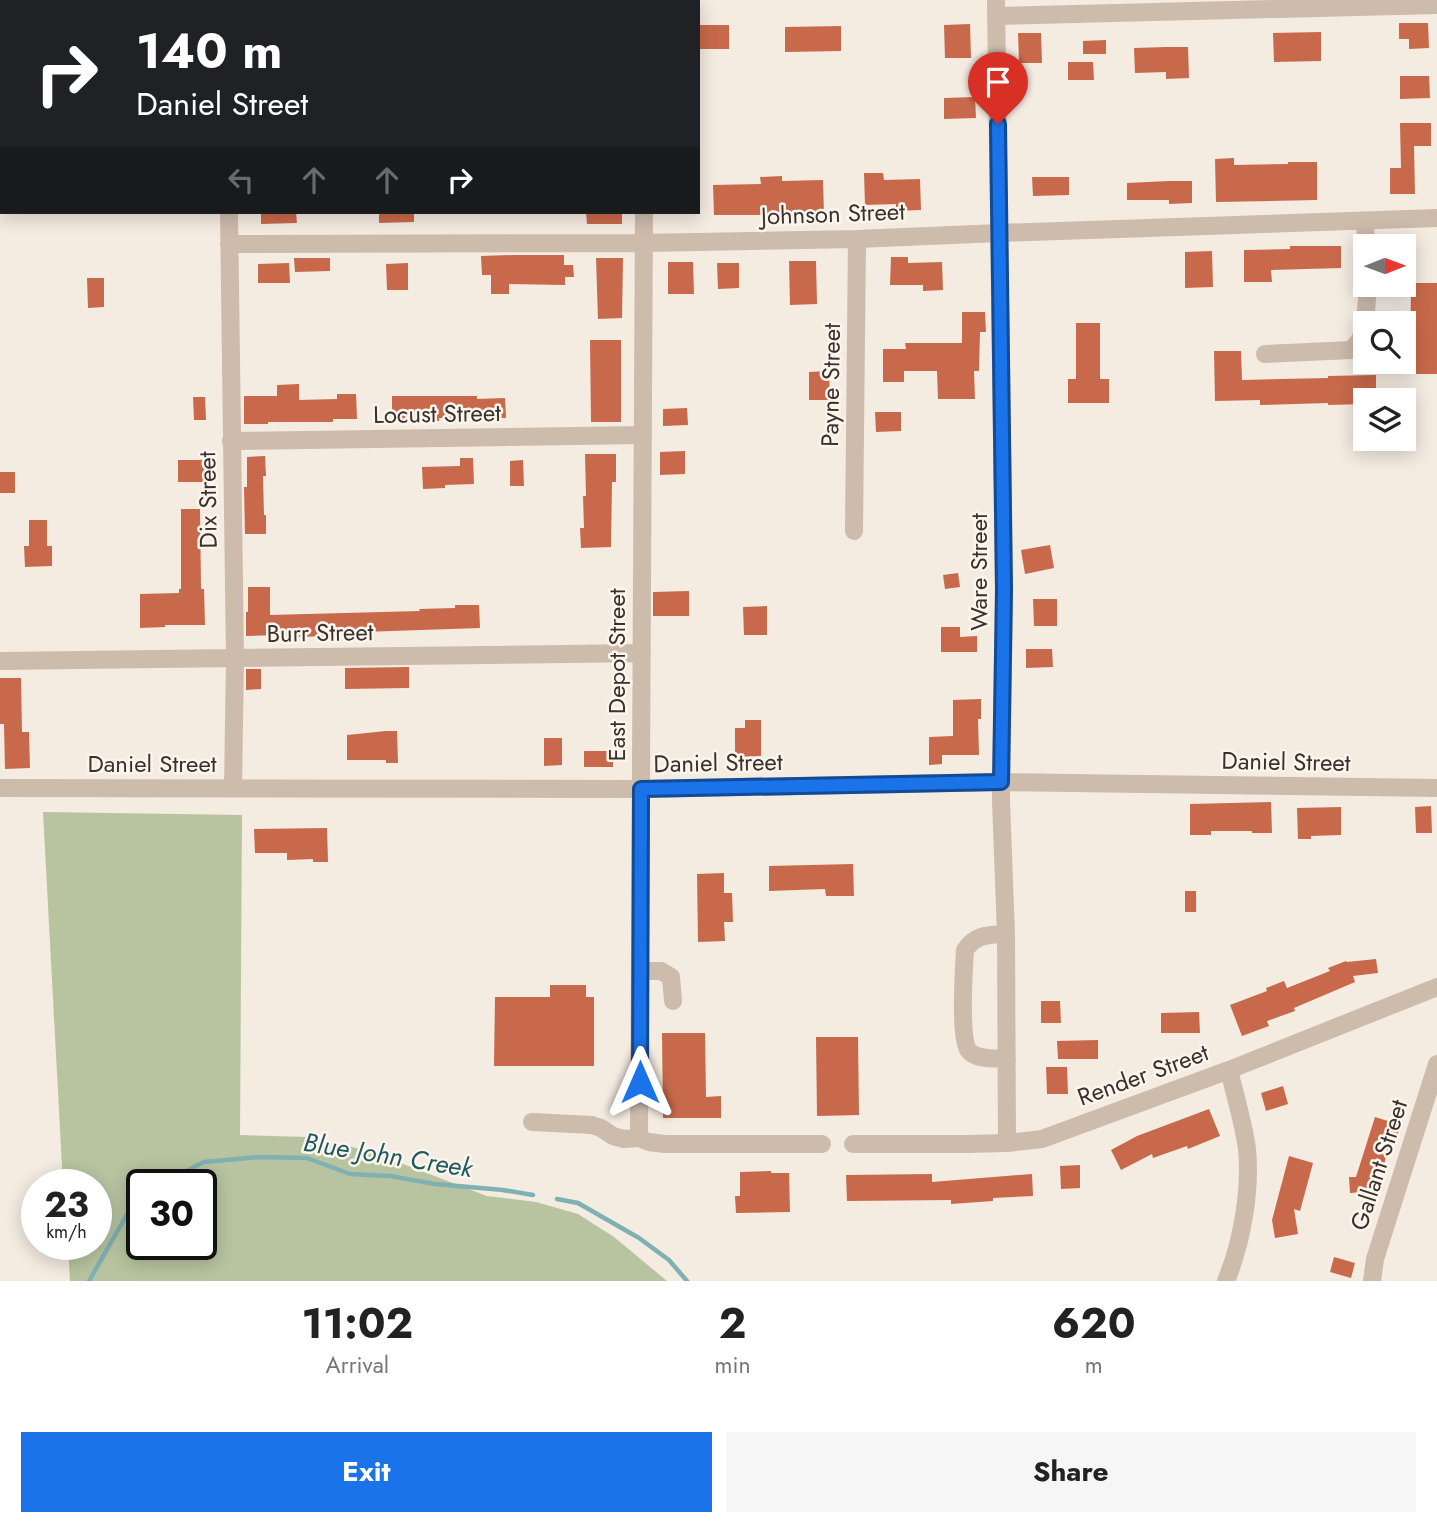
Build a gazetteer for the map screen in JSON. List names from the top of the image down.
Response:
{
  "streets": {
    "street": [
      "Johnson Street",
      "Payne Street",
      "Locust Street",
      "Dix Street",
      "Ware Street",
      "Burr Street",
      "East Depot Street",
      "Daniel Street",
      "Render Street",
      "Gallant Street"
    ]
  },
  "crossings": [
    ["Johnson Street", "Payne Street"],
    ["Johnson Street", "Dix Street"],
    ["Johnson Street", "Ware Street"],
    ["Johnson Street", "East Depot Street"],
    ["Locust Street", "Dix Street"],
    ["Locust Street", "East Depot Street"],
    ["Dix Street", "Burr Street"],
    ["Dix Street", "Daniel Street"],
    ["Ware Street", "Daniel Street"],
    ["Ware Street", "Render Street"],
    ["Burr Street", "East Depot Street"],
    ["East Depot Street", "Daniel Street"]
  ],
  "water": ["Blue John Creek"],
  "north": "right",
  "page": {
    "turn": ["140 m", "Daniel Street"],
    "speed": "23 km/h",
    "limit": "30",
    "eta": [
      "11:02",
      "Arrival",
      "2",
      "min",
      "620",
      "m"
    ],
    "buttons": ["Exit", "Share"]
  }
}
